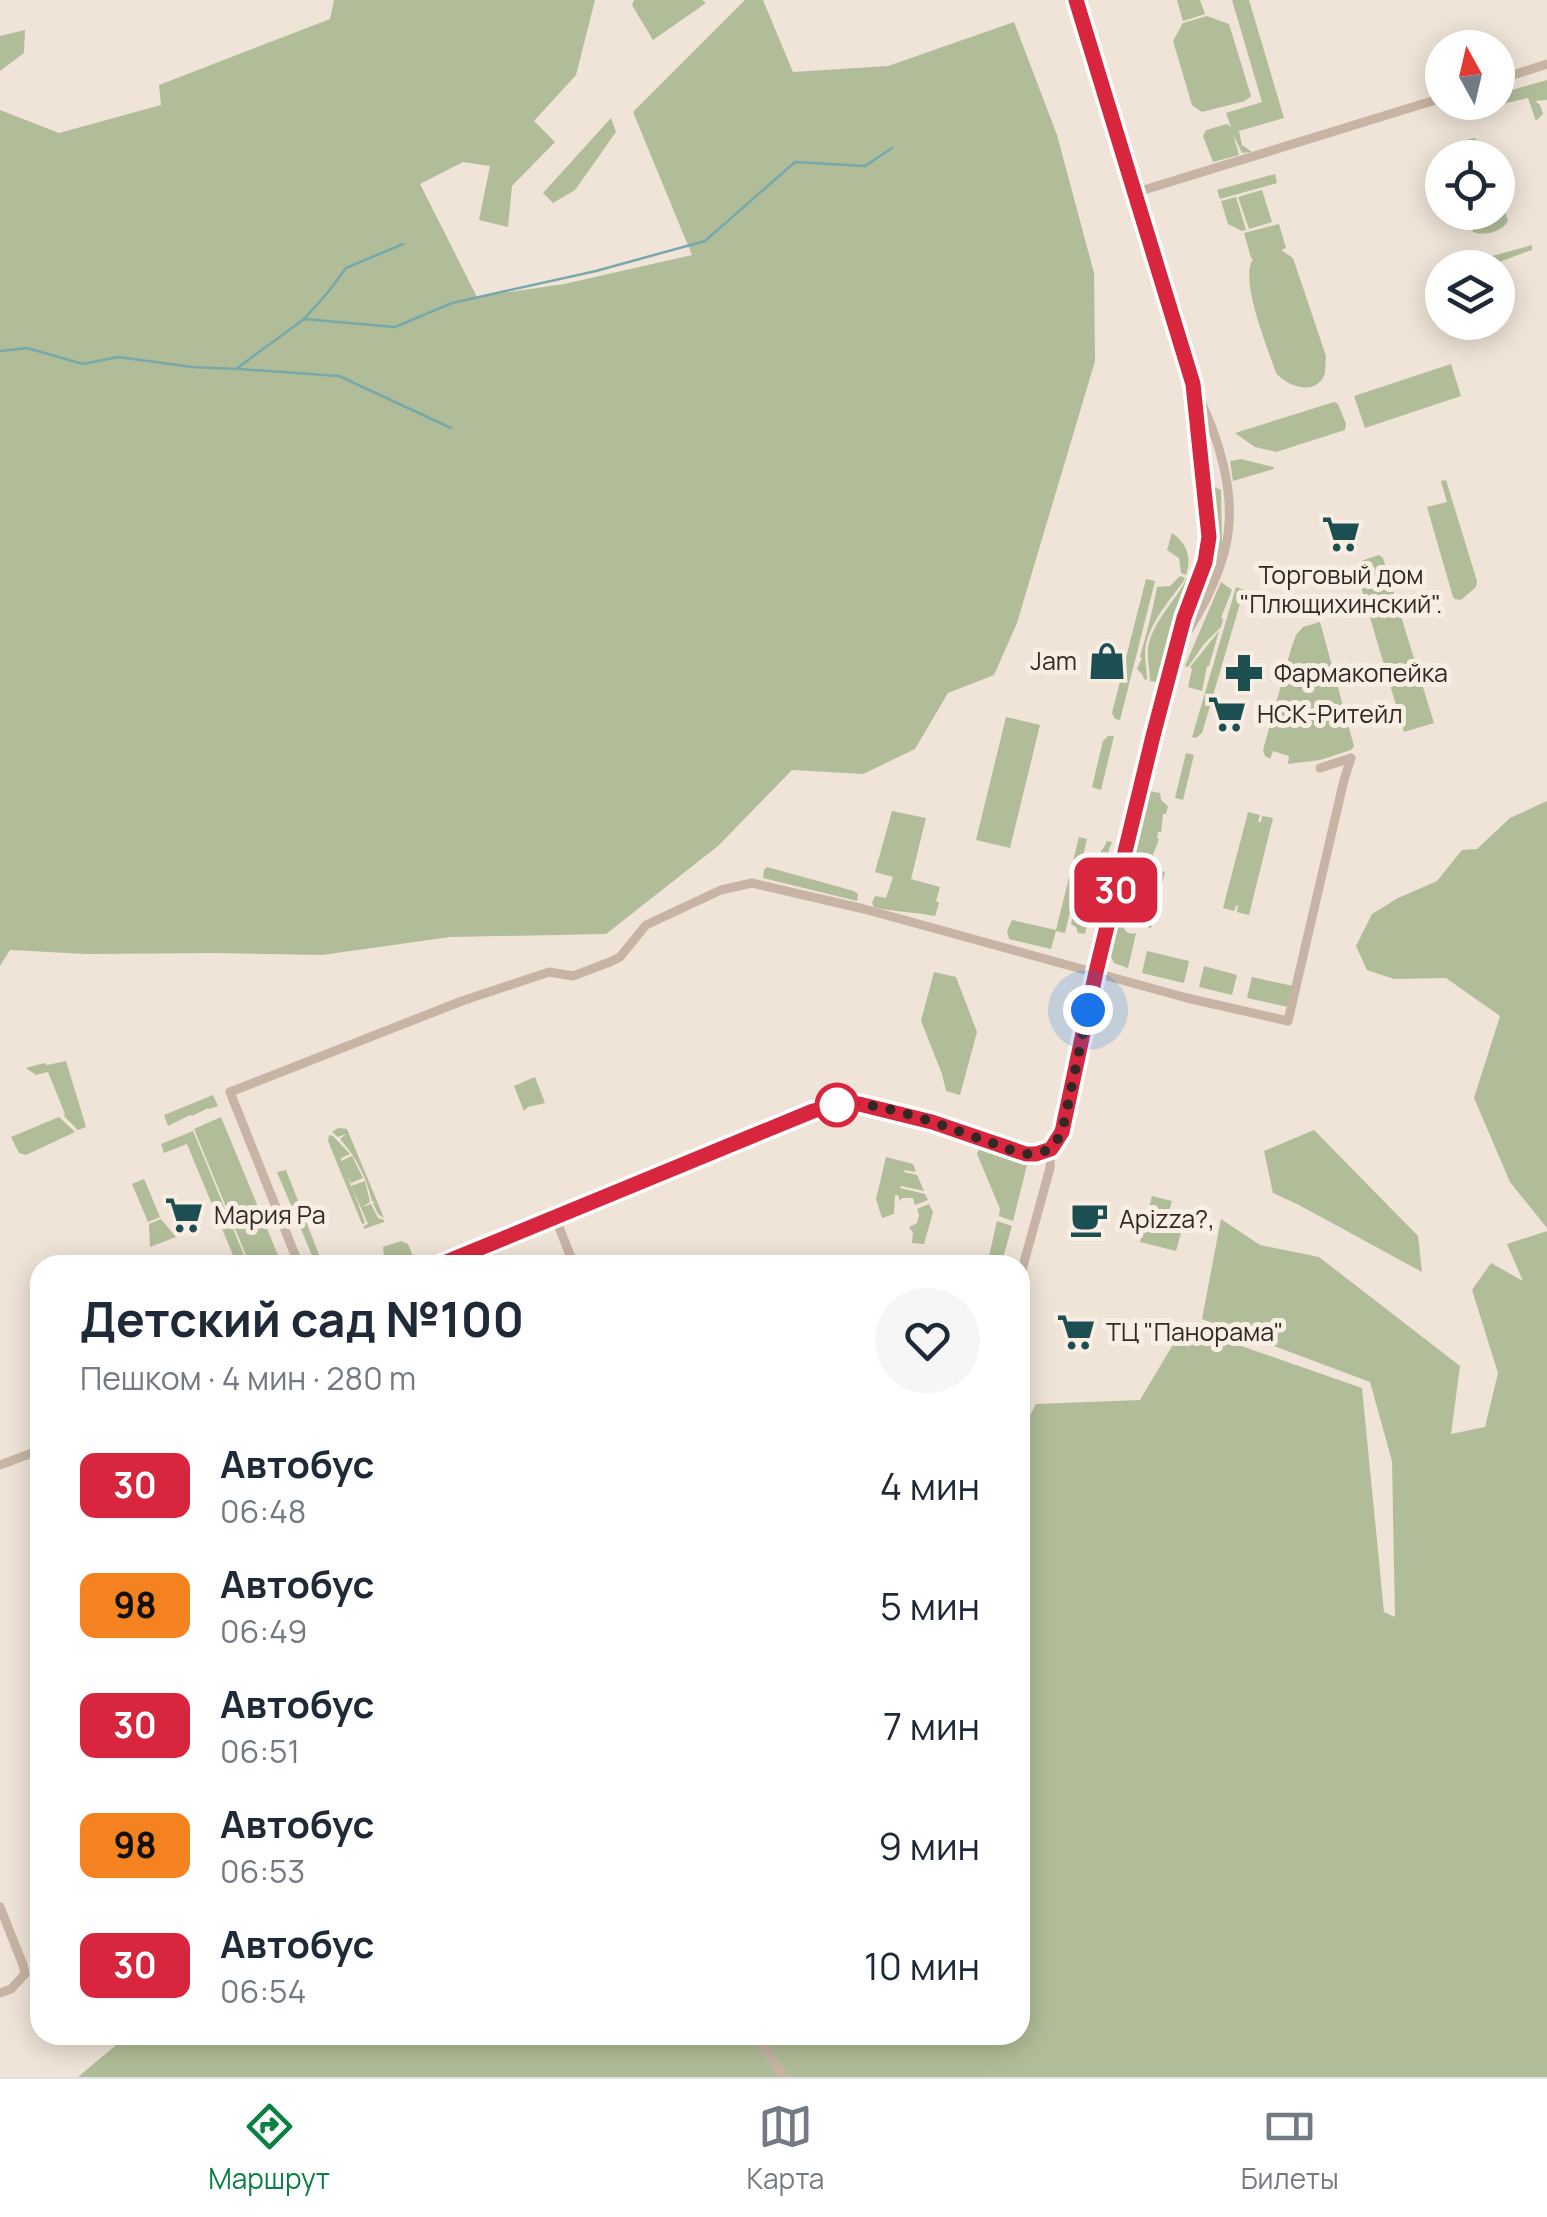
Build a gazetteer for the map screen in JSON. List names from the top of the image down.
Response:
{
  "places": {
    "supermarket": [
      "Торговый дом \"Плющихинский\".",
      "НСК-Ритейл",
      "Мария Ра",
      "ТЦ \"Панорама\""
    ],
    "shop": ["Jam"],
    "pharmacy": ["Фармакопейка"],
    "cafe": ["Apizza?,"]
  },
  "lines": ["bus line 30"],
  "north": "top",
  "page": {
    "on_map": "30",
    "heading": ["Детский сад №100", "Пешком · 4 мин · 280 m"],
    "list": [
      {
        "mark": "30",
        "name": "Автобус",
        "note": "06:48",
        "value": "4 мин"
      },
      {
        "mark": "98",
        "name": "Автобус",
        "note": "06:49",
        "value": "5 мин"
      },
      {
        "mark": "30",
        "name": "Автобус",
        "note": "06:51",
        "value": "7 мин"
      },
      {
        "mark": "98",
        "name": "Автобус",
        "note": "06:53",
        "value": "9 мин"
      },
      {
        "mark": "30",
        "name": "Автобус",
        "note": "06:54",
        "value": "10 мин"
      }
    ],
    "tabs": ["Маршрут", "Карта", "Билеты"]
  }
}
